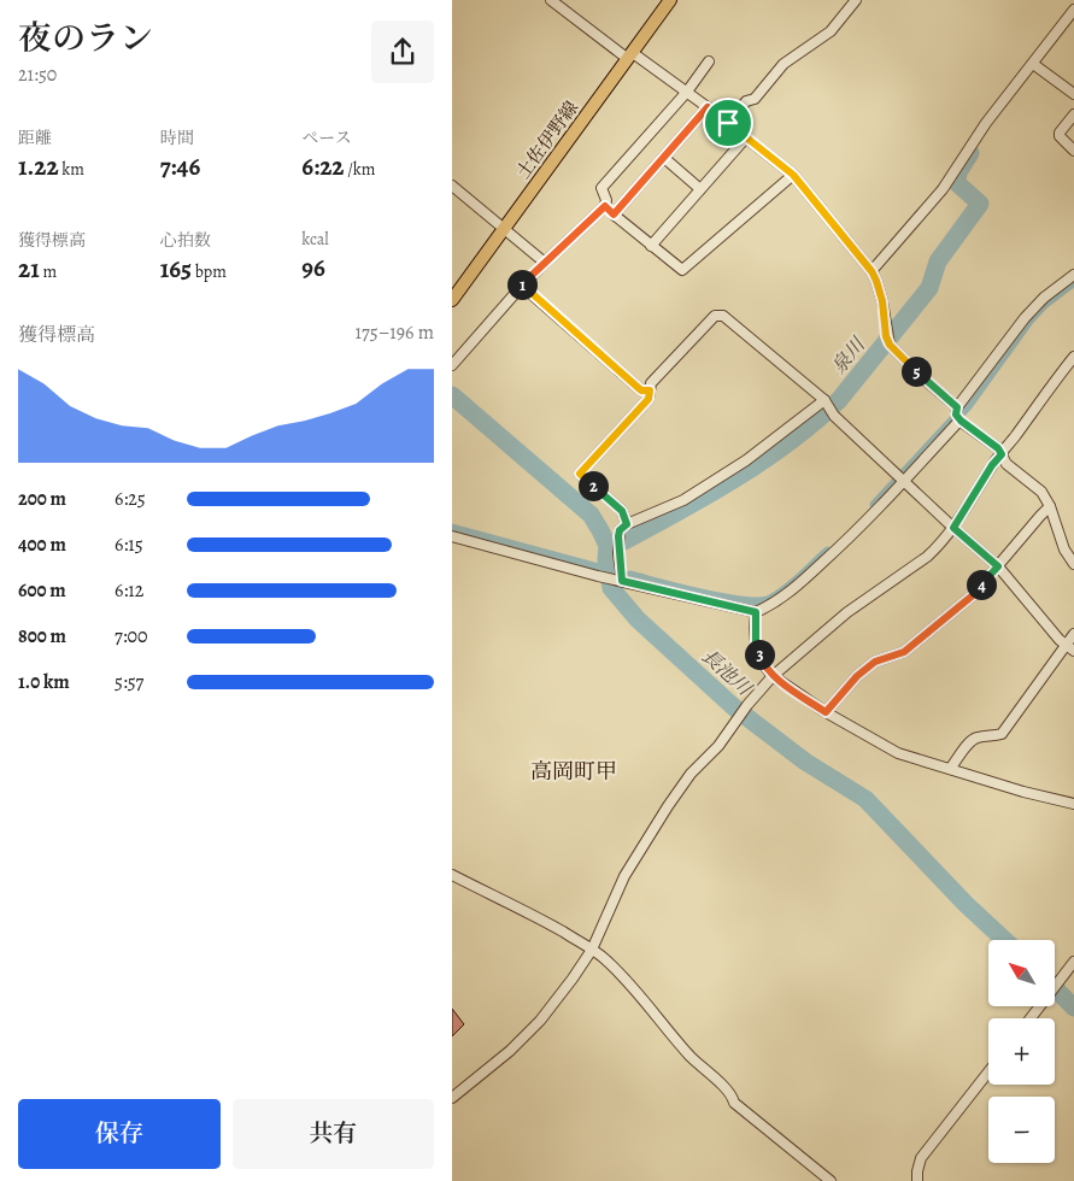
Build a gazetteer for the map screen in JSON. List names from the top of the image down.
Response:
{
  "streets": {
    "main road": ["土佐伊野線"]
  },
  "districts": ["高岡町甲"],
  "water": ["泉川", "長池川"],
  "north": "top left",
  "page": {
    "heading": ["夜のラン", "21:50"],
    "stats": [
      ["距離", "1.22 km"],
      ["時間", "7:46"],
      ["ペース", "6:22 /km"],
      ["獲得標高", "21 m"],
      ["心拍数", "165 bpm"],
      ["kcal", "96"]
    ],
    "pins": [
      "1",
      "5",
      "2",
      "4",
      "3"
    ],
    "chart": ["獲得標高", "175–196 m"],
    "list": [
      {
        "name": "200 m",
        "note": "6:25"
      },
      {
        "name": "400 m",
        "note": "6:15"
      },
      {
        "name": "600 m",
        "note": "6:12"
      },
      {
        "name": "800 m",
        "note": "7:00"
      },
      {
        "name": "1.0 km",
        "note": "5:57"
      }
    ],
    "map_buttons": ["+", "−"],
    "buttons": ["保存", "共有"]
  }
}
